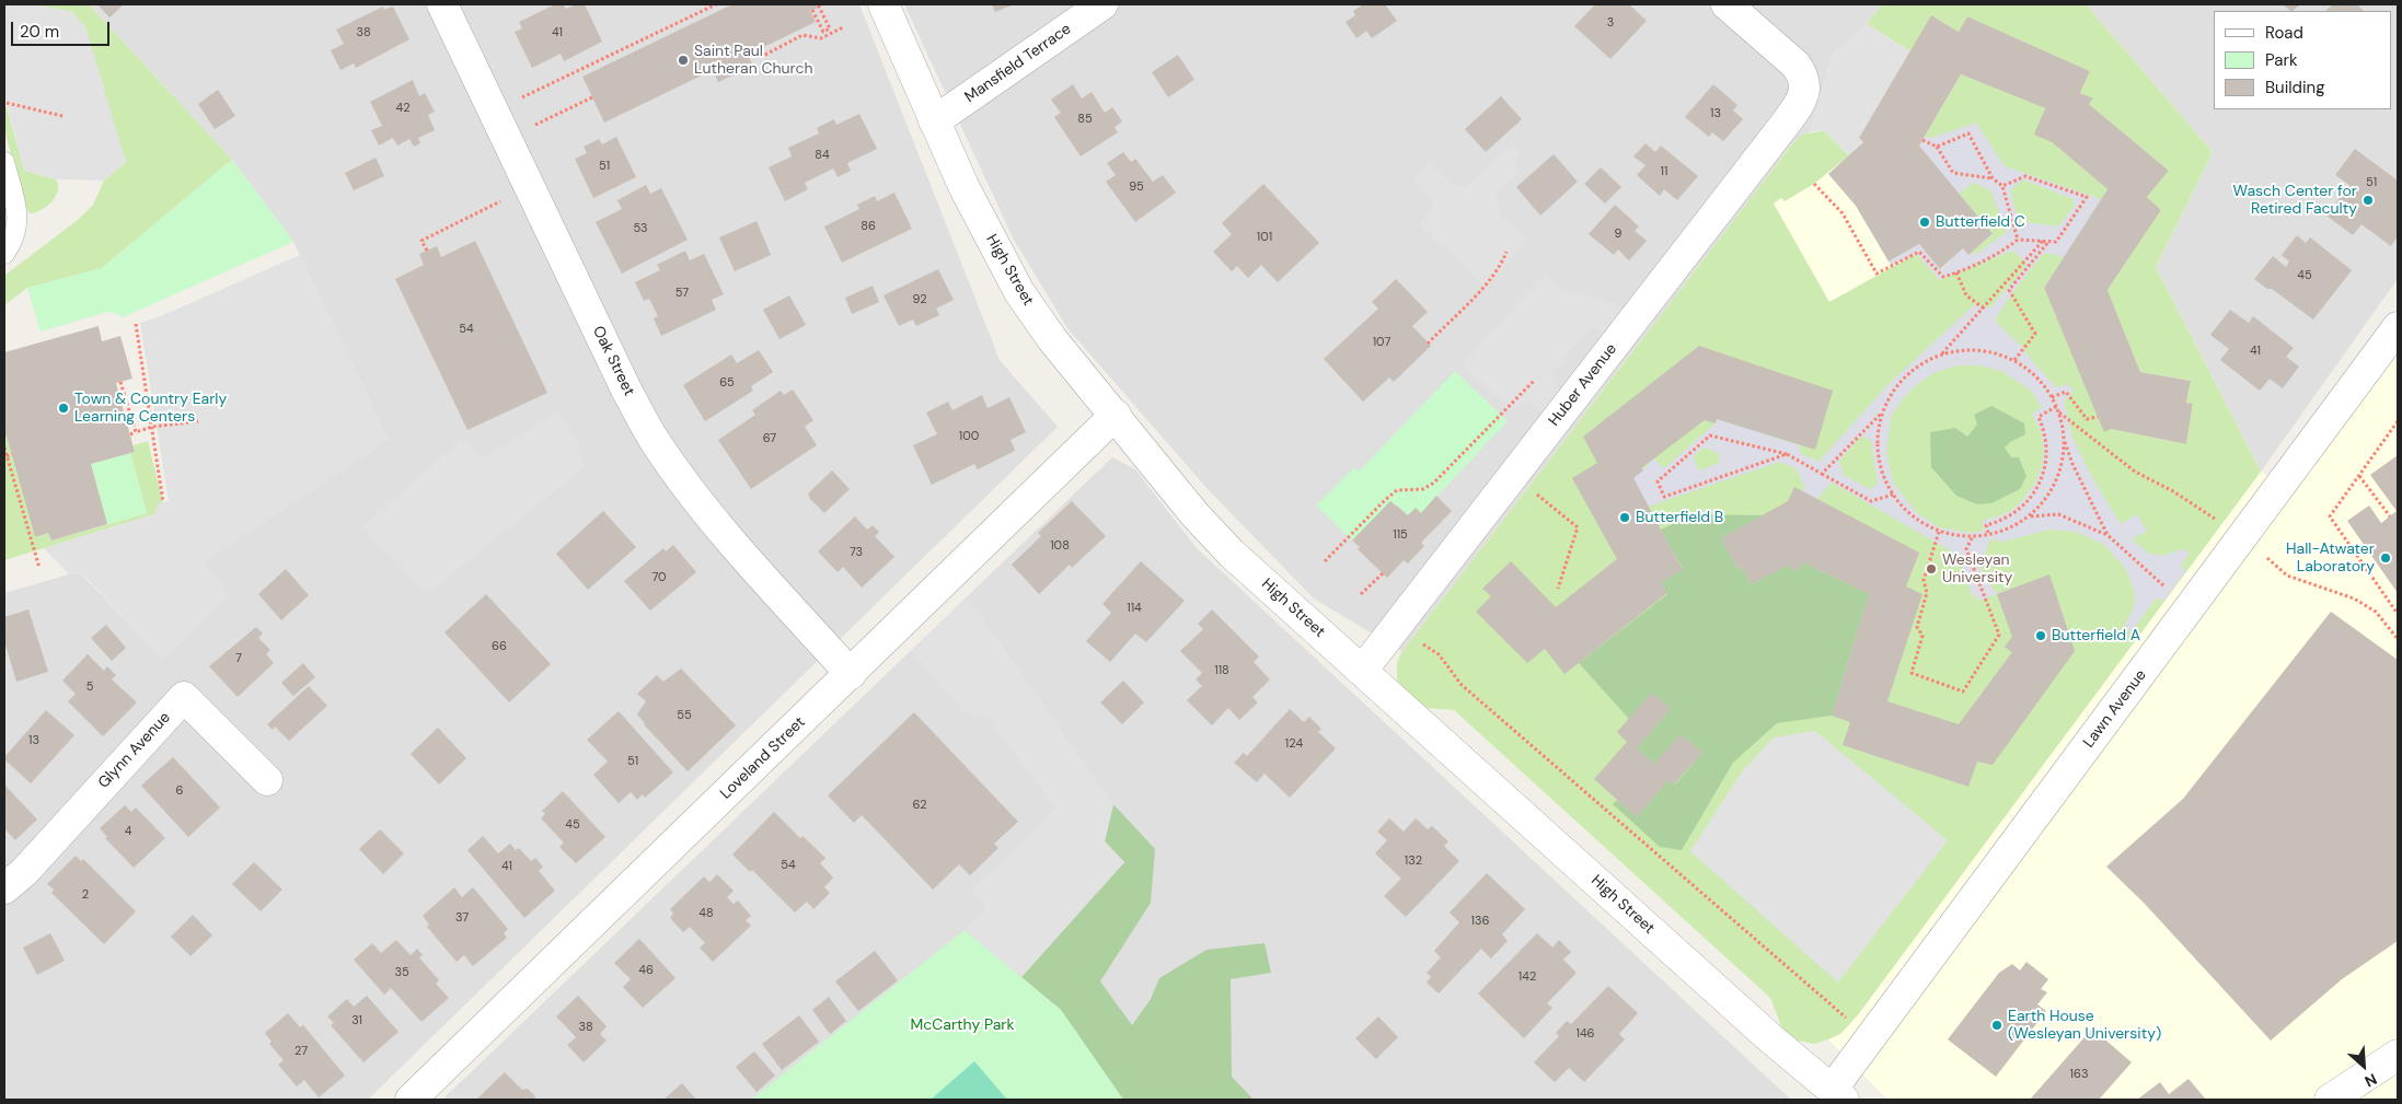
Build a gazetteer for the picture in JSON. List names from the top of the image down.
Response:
{
  "streets": {
    "street": [
      "Mansfield Terrace",
      "High Street",
      "Oak Street",
      "Huber Avenue",
      "Lawn Avenue",
      "Glynn Avenue",
      "Loveland Street"
    ]
  },
  "crossings": [
    ["Mansfield Terrace", "High Street"],
    ["High Street", "Huber Avenue"],
    ["High Street", "Lawn Avenue"],
    ["High Street", "Loveland Street"],
    ["Oak Street", "Loveland Street"]
  ],
  "parks": ["McCarthy Park"],
  "places": [
    "Saint Paul Lutheran Church",
    "Wasch Center for Retired Faculty",
    "Butterfield C",
    "Town & Country Early Learning Centers",
    "Butterfield B",
    "Hall-Atwater Laboratory",
    "Wesleyan University",
    "Butterfield A",
    "Earth House (Wesleyan University)"
  ],
  "house_numbers": [
    "3",
    "38",
    "41",
    "42",
    "13",
    "85",
    "84",
    "51",
    "11",
    "51",
    "95",
    "86",
    "53",
    "9",
    "101",
    "45",
    "57",
    "92",
    "54",
    "107",
    "41",
    "65",
    "100",
    "67",
    "115",
    "108",
    "73",
    "70",
    "114",
    "66",
    "7",
    "118",
    "5",
    "55",
    "13",
    "124",
    "51",
    "6",
    "62",
    "45",
    "4",
    "132",
    "54",
    "41",
    "2",
    "48",
    "37",
    "136",
    "46",
    "35",
    "142",
    "31",
    "38",
    "146",
    "27",
    "163"
  ],
  "legend": ["Road", "Park", "Building"],
  "scale_bar": "20 m",
  "north": "bottom right"
}
